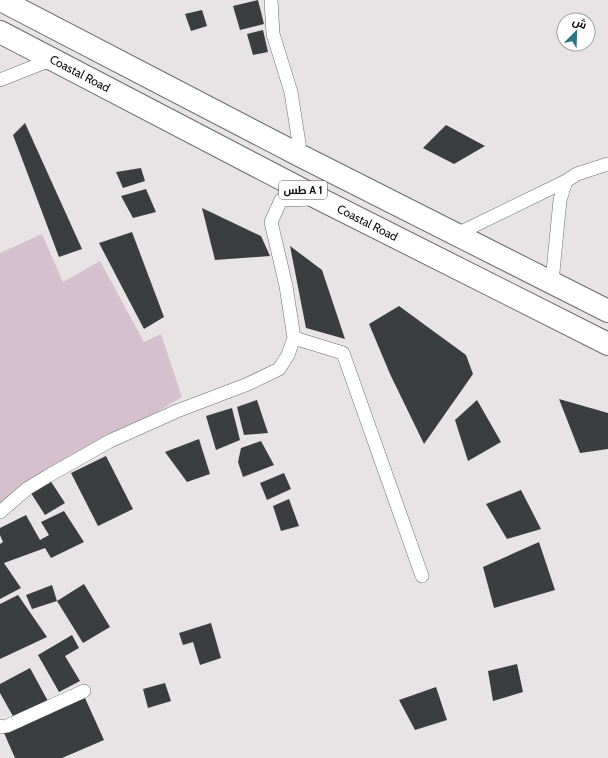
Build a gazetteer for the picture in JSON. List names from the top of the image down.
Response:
{
  "streets": {
    "highway": ["Coastal Road", "طس A 1"]
  },
  "north": "top right"
}
